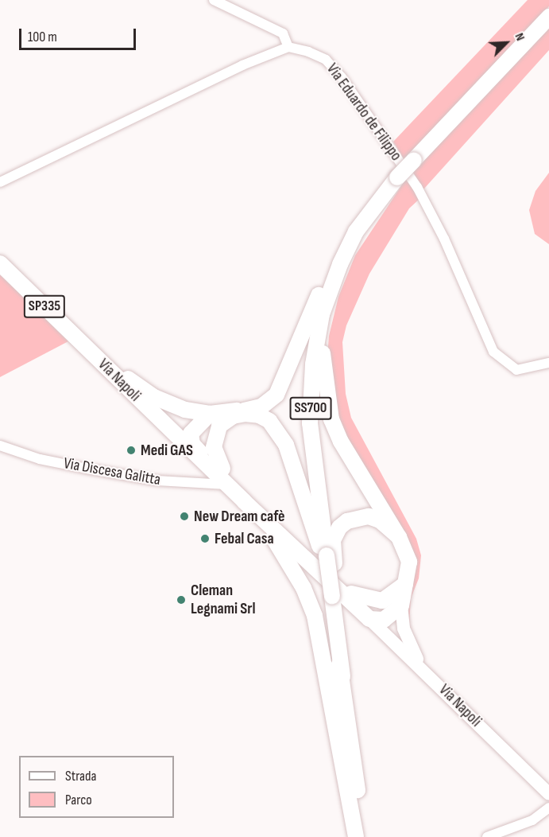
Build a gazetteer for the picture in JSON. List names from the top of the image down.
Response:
{
  "streets": {
    "main road": ["SP335", "Via Napoli", "SS700"],
    "street": ["Via Eduardo de Filippo", "Via Discesa Galitta"]
  },
  "crossings": [
    ["SP335", "Via Napoli"],
    ["Via Napoli", "SS700"],
    ["Via Napoli", "Via Discesa Galitta"]
  ],
  "places": [
    "Medi GAS",
    "New Dream cafè",
    "Febal Casa",
    "Cleman Legnami Srl"
  ],
  "legend": ["Strada", "Parco"],
  "scale_bar": "100 m",
  "north": "top right"
}
